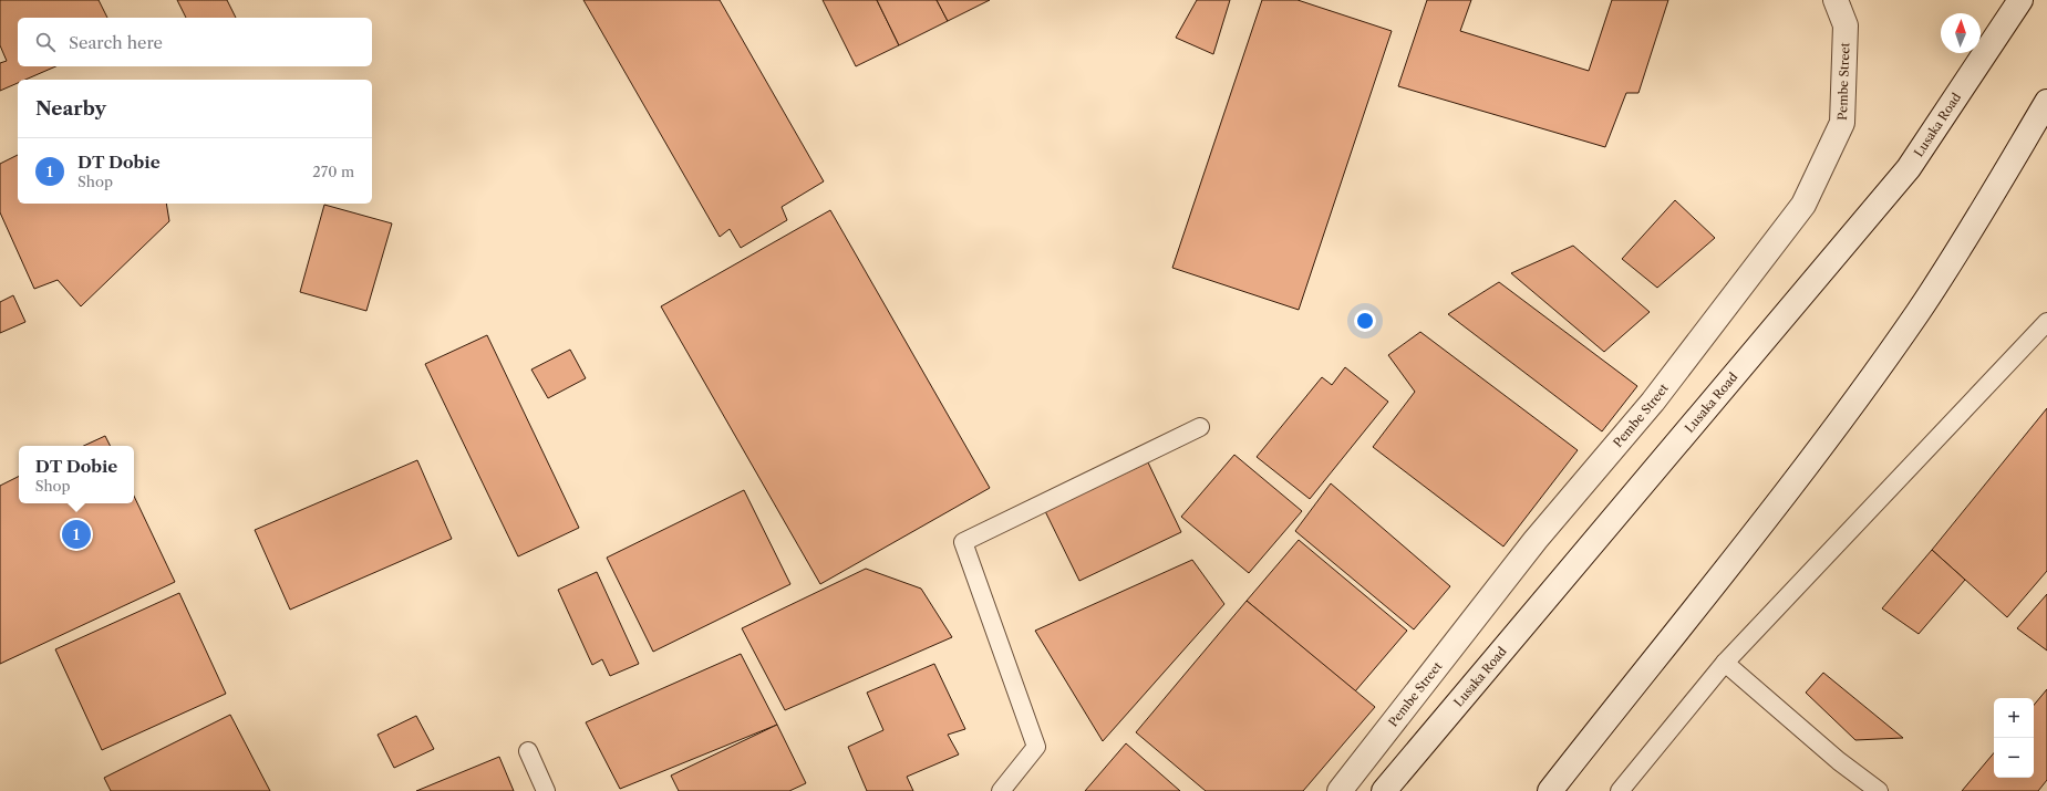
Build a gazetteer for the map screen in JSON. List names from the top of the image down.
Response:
{
  "streets": {
    "main road": ["Pembe Street", "Lusaka Road"]
  },
  "north": "top",
  "page": {
    "search": "Search here",
    "heading": "Nearby",
    "list": [
      {
        "mark": "1",
        "name": "DT Dobie",
        "note": "Shop",
        "value": "270 m"
      }
    ],
    "popup": ["DT Dobie", "Shop"],
    "pins": "1",
    "map_buttons": ["+", "−"]
  }
}
